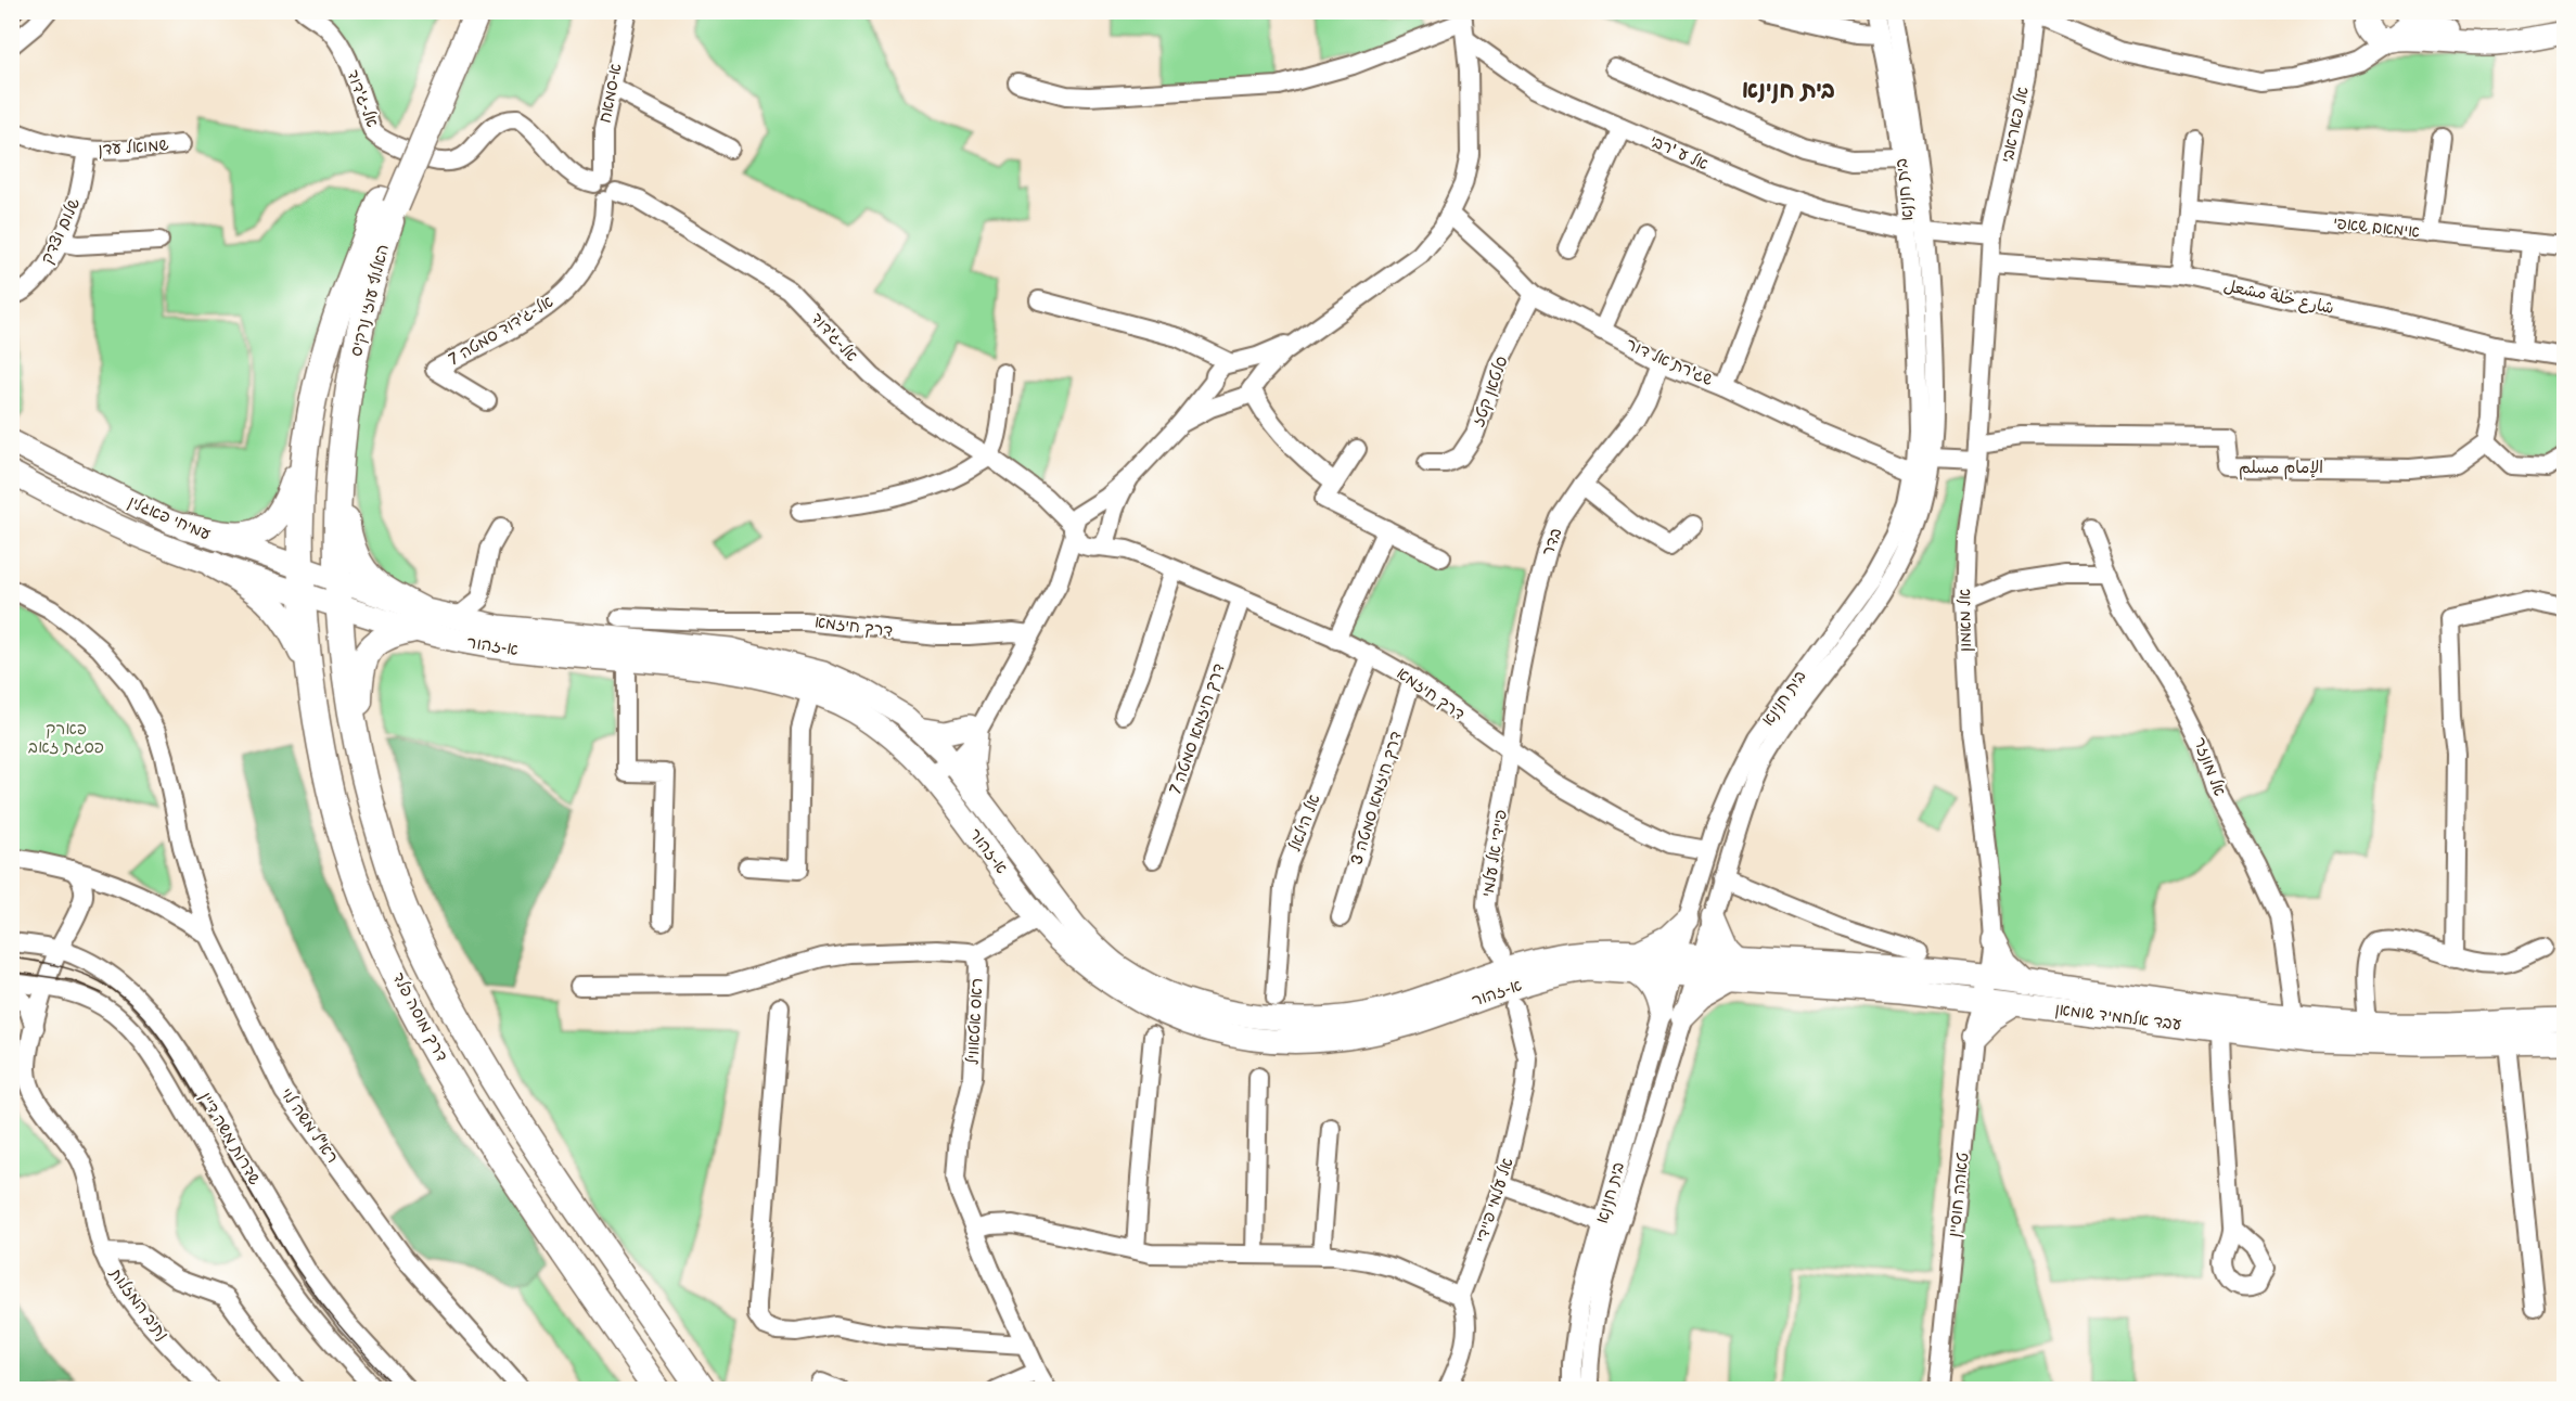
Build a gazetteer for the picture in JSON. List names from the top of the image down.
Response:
{
  "streets": {
    "highway": ["האלוף עוזי נרקיס", "דרך מוסה פלד"],
    "main road": ["עמיחי פאגלין", "א-זהור", "עבד אלחמיד שומאן"],
    "street": [
      "א-סמאח",
      "אל-ג'דוד",
      "אל פאראבי",
      "שמואל עדן",
      "אל ע 'רבי",
      "בית חנינא",
      "אימאם שאפי",
      "שלום וצדק",
      "شارع خلة مشعل",
      "אל-ג'דוד סמטה 7",
      "שג'רת אל דור",
      "סלטאן קטז",
      "الإمام مسلم",
      "בדר",
      "אל מאמון",
      "דרך חיזמא",
      "דרך חיזמא סמטה 7",
      "אל מונזר",
      "דרך חיזמא סמטה 3",
      "אל הילאל",
      "פיידי אל עלמי",
      "ראס אטאוויל",
      "רא\"ל משה לוי",
      "שדרות משה דיין",
      "טאהה חוסיין",
      "אל עלמי פיידי",
      "נתיב המזלות"
    ]
  },
  "crossings": [
    ["א-סמאח", "אל-ג'דוד"],
    ["אל-ג'דוד", "אל-ג'דוד סמטה 7"],
    ["אל-ג'דוד", "דרך חיזמא"],
    ["אל פאראבי", "אל ע 'רבי"],
    ["אל פאראבי", "אל מאמון"],
    ["שמואל עדן", "שלום וצדק"],
    ["אל ע 'רבי", "בית חנינא"],
    ["אל ע 'רבי", "אל מאמון"],
    ["בית חנינא", "שג'רת אל דור"],
    ["בית חנינא", "דרך חיזמא"],
    ["בית חנינא", "א-זהור"],
    ["בית חנינא", "עבד אלחמיד שומאן"],
    ["شارع خلة مشعل", "אל מאמון"],
    ["האלוף עוזי נרקיס", "עמיחי פאגלין"],
    ["האלוף עוזי נרקיס", "א-זהור"],
    ["האלוף עוזי נרקיס", "דרך מוסה פלד"],
    ["שג'רת אל דור", "סלטאן קטז"],
    ["שג'רת אל דור", "בדר"],
    ["الإمام مسلم", "אל מאמון"],
    ["עמיחי פאגלין", "א-זהור"],
    ["עמיחי פאגלין", "דרך מוסה פלד"],
    ["בדר", "דרך חיזמא"],
    ["בדר", "פיידי אל עלמי"],
    ["אל מאמון", "עבד אלחמיד שומאן"],
    ["אל מאמון", "טאהה חוסיין"],
    ["דרך חיזמא", "דרך חיזמא סמטה 7"],
    ["דרך חיזמא", "דרך חיזמא סמטה 3"],
    ["דרך חיזמא", "אל הילאל"],
    ["דרך חיזמא", "פיידי אל עלמי"],
    ["א-זהור", "דרך מוסה פלד"],
    ["א-זהור", "עבד אלחמיד שומאן"],
    ["אל מונזר", "עבד אלחמיד שומאן"],
    ["עבד אלחמיד שומאן", "טאהה חוסיין"],
    ["שדרות משה דיין", "נתיב המזלות"]
  ],
  "districts": ["בית חנינא"],
  "parks": ["פארק פסגת זאב"]
}
